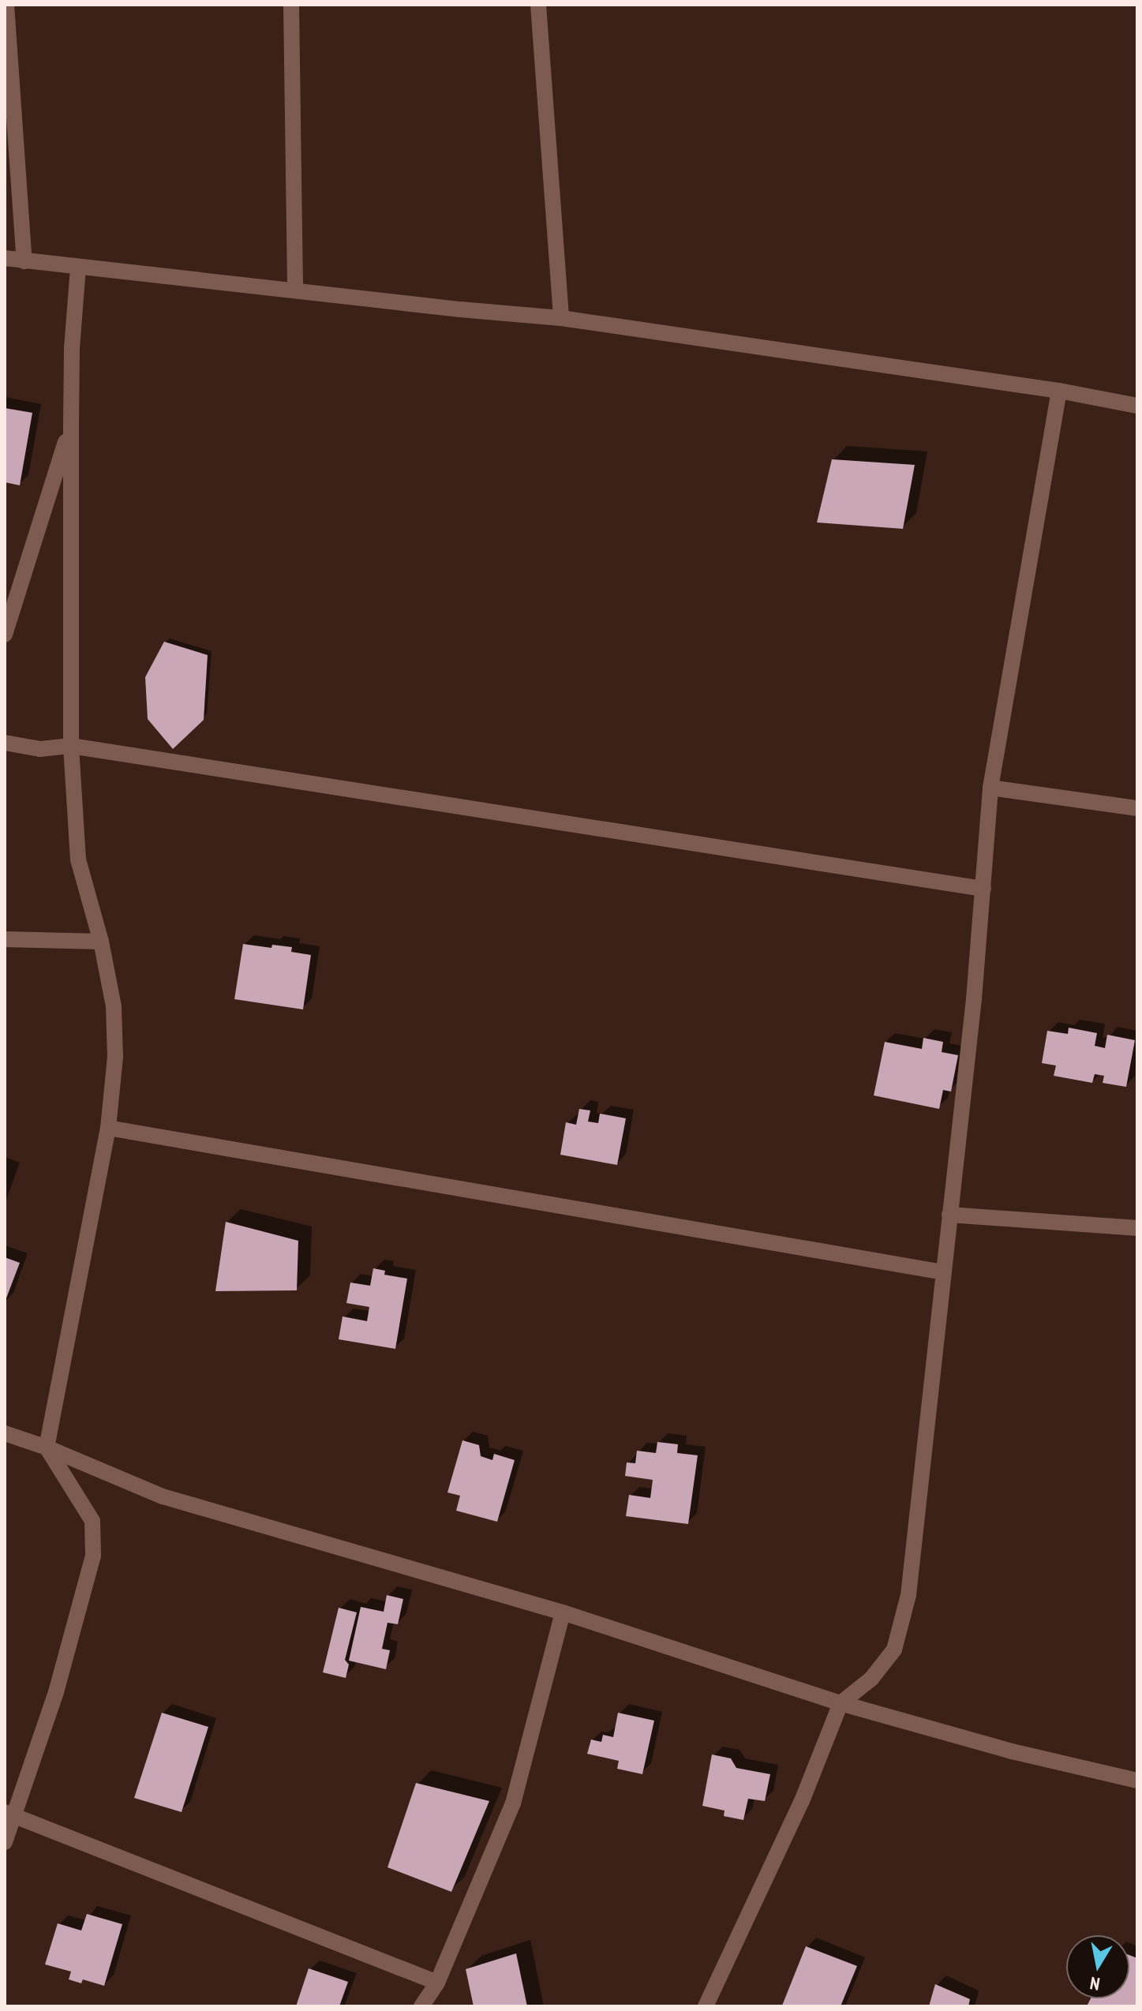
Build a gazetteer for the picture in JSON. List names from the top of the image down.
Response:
{
  "north": "bottom"
}
